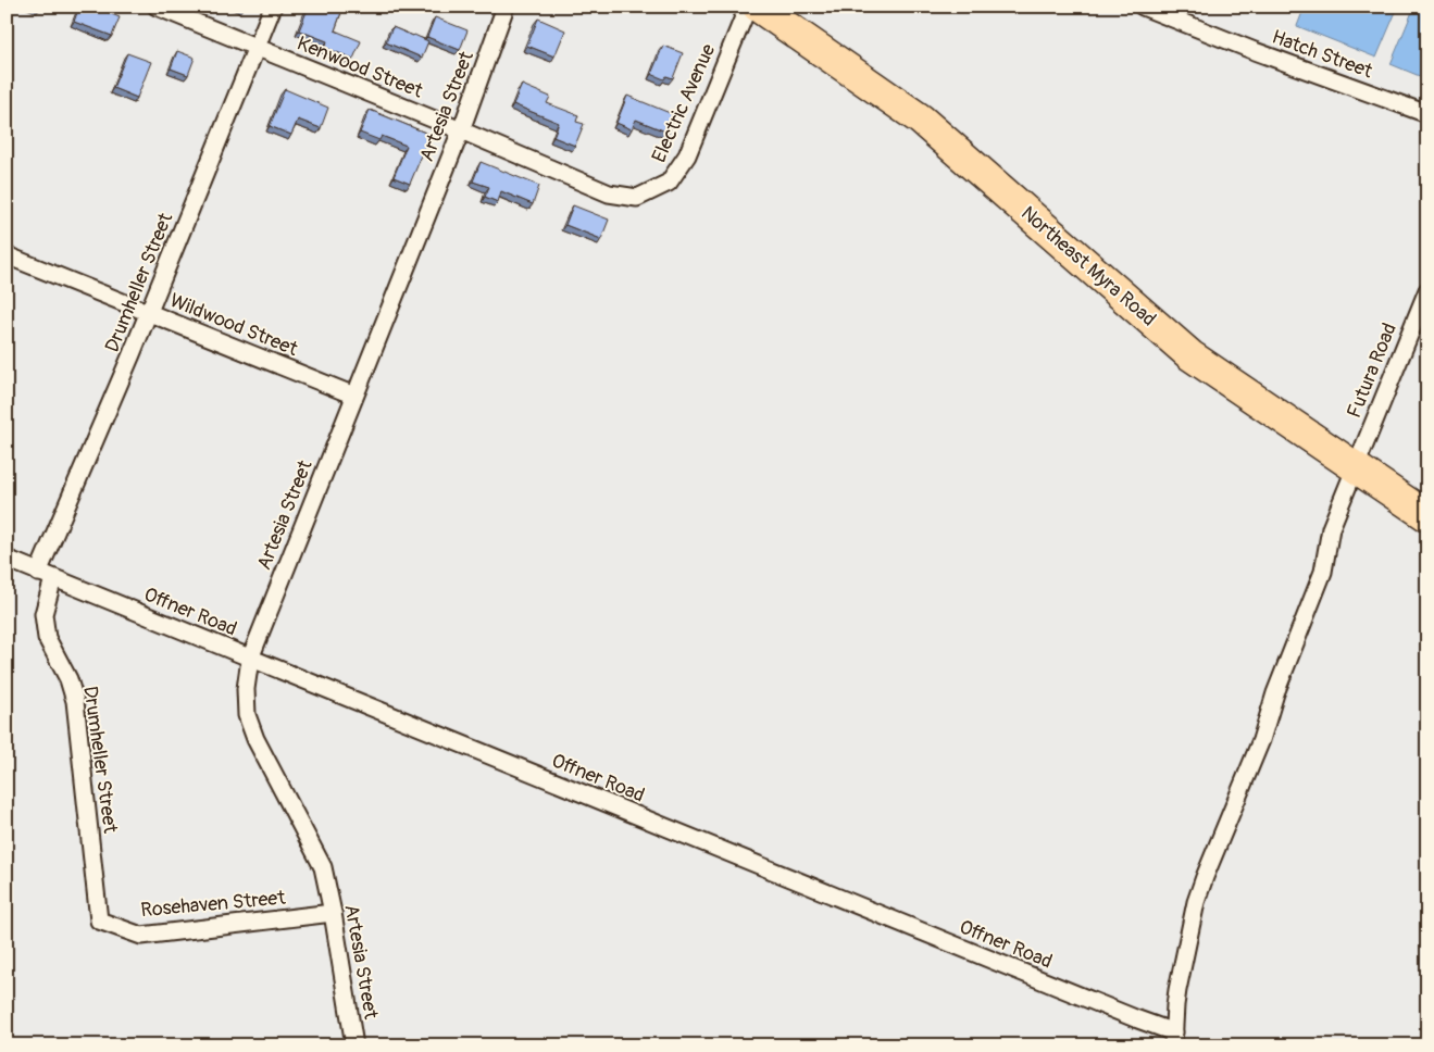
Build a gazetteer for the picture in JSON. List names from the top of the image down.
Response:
{
  "streets": {
    "highway": ["Northeast Myra Road"],
    "street": [
      "Hatch Street",
      "Kenwood Street",
      "Electric Avenue",
      "Artesia Street",
      "Drumheller Street",
      "Wildwood Street",
      "Futura Road",
      "Offner Road",
      "Rosehaven Street"
    ]
  },
  "crossings": [
    ["Kenwood Street", "Electric Avenue"],
    ["Kenwood Street", "Artesia Street"],
    ["Kenwood Street", "Drumheller Street"],
    ["Artesia Street", "Wildwood Street"],
    ["Artesia Street", "Offner Road"],
    ["Artesia Street", "Rosehaven Street"],
    ["Northeast Myra Road", "Futura Road"],
    ["Drumheller Street", "Wildwood Street"],
    ["Drumheller Street", "Offner Road"],
    ["Drumheller Street", "Rosehaven Street"],
    ["Futura Road", "Offner Road"]
  ]
}
